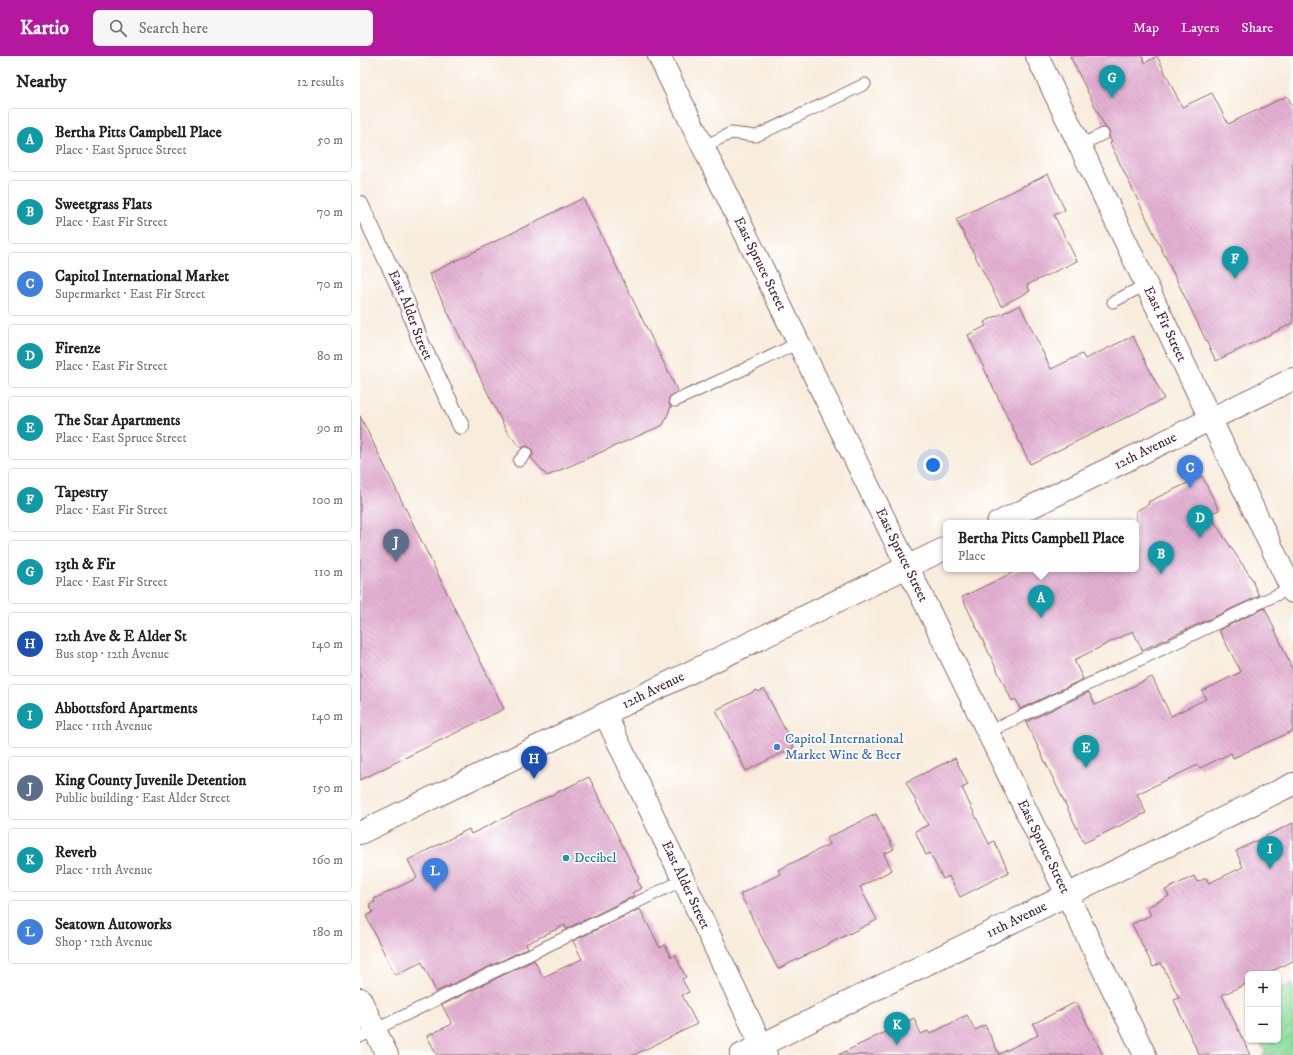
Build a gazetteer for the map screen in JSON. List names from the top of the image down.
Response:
{
  "streets": {
    "street": [
      "East Spruce Street",
      "East Alder Street",
      "East Fir Street",
      "12th Avenue",
      "11th Avenue"
    ]
  },
  "crossings": [
    ["East Spruce Street", "12th Avenue"],
    ["East Spruce Street", "11th Avenue"],
    ["East Alder Street", "12th Avenue"],
    ["East Alder Street", "11th Avenue"],
    ["East Fir Street", "12th Avenue"]
  ],
  "places": ["Capitol International Market Wine & Beer", "Decibel"],
  "page": {
    "header": "Kartio",
    "search": "Search here",
    "nav": ["Map", "Layers", "Share"],
    "heading": ["Nearby", "12 results"],
    "pins": [
      "G",
      "F",
      "C",
      "D",
      "J",
      "B",
      "A",
      "E",
      "H",
      "I",
      "L",
      "K"
    ],
    "list": [
      {
        "mark": "A",
        "name": "Bertha Pitts Campbell Place",
        "note": "Place · East Spruce Street",
        "value": "50 m"
      },
      {
        "mark": "B",
        "name": "Sweetgrass Flats",
        "note": "Place · East Fir Street",
        "value": "70 m"
      },
      {
        "mark": "C",
        "name": "Capitol International Market",
        "note": "Supermarket · East Fir Street",
        "value": "70 m"
      },
      {
        "mark": "D",
        "name": "Firenze",
        "note": "Place · East Fir Street",
        "value": "80 m"
      },
      {
        "mark": "E",
        "name": "The Star Apartments",
        "note": "Place · East Spruce Street",
        "value": "90 m"
      },
      {
        "mark": "F",
        "name": "Tapestry",
        "note": "Place · East Fir Street",
        "value": "100 m"
      },
      {
        "mark": "G",
        "name": "13th & Fir",
        "note": "Place · East Fir Street",
        "value": "110 m"
      },
      {
        "mark": "H",
        "name": "12th Ave & E Alder St",
        "note": "Bus stop · 12th Avenue",
        "value": "140 m"
      },
      {
        "mark": "I",
        "name": "Abbottsford Apartments",
        "note": "Place · 11th Avenue",
        "value": "140 m"
      },
      {
        "mark": "J",
        "name": "King County Juvenile Detention",
        "note": "Public building · East Alder Street",
        "value": "150 m"
      },
      {
        "mark": "K",
        "name": "Reverb",
        "note": "Place · 11th Avenue",
        "value": "160 m"
      },
      {
        "mark": "L",
        "name": "Seatown Autoworks",
        "note": "Shop · 12th Avenue",
        "value": "180 m"
      }
    ],
    "popup": ["Bertha Pitts Campbell Place", "Place"],
    "map_buttons": ["+", "−"]
  }
}
